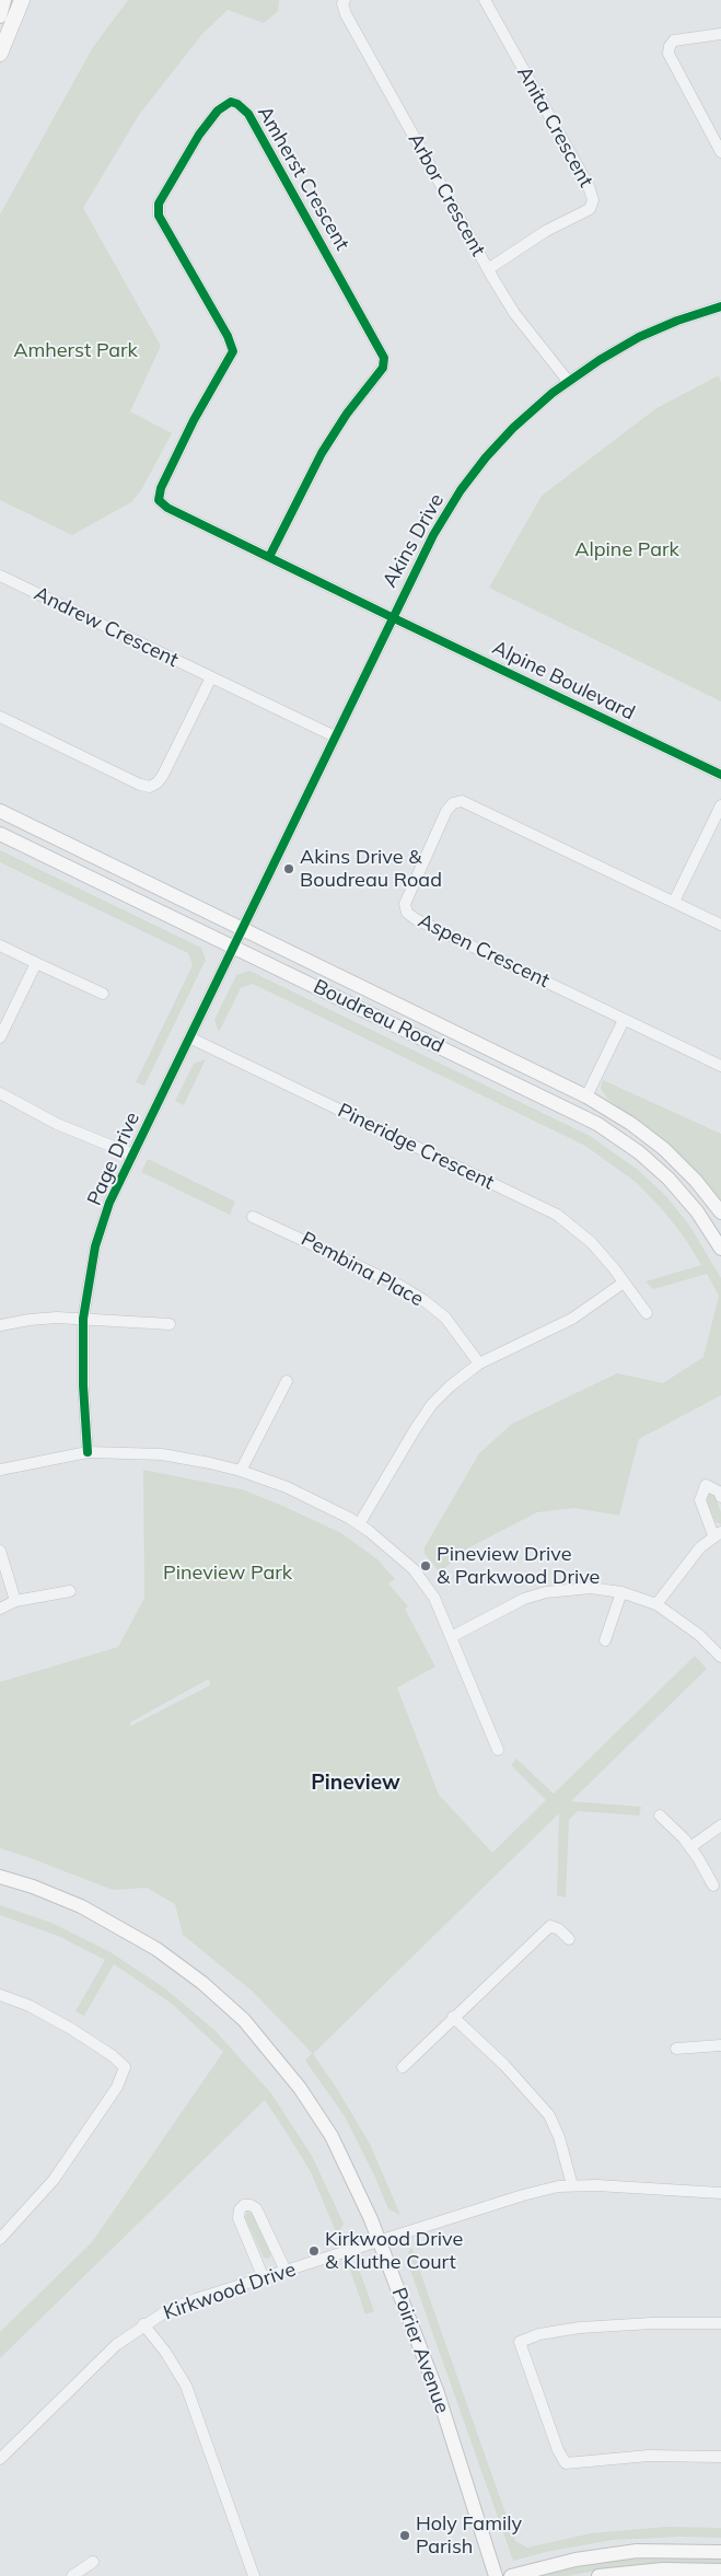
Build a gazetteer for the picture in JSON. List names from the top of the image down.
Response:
{
  "streets": {
    "main road": ["Boudreau Road", "Poirier Avenue"],
    "street": [
      "Anita Crescent",
      "Amherst Crescent",
      "Arbor Crescent",
      "Akins Drive",
      "Andrew Crescent",
      "Alpine Boulevard",
      "Aspen Crescent",
      "Pineridge Crescent",
      "Page Drive",
      "Pembina Place",
      "Kirkwood Drive"
    ]
  },
  "crossings": [
    ["Anita Crescent", "Arbor Crescent"],
    ["Amherst Crescent", "Akins Drive"],
    ["Amherst Crescent", "Alpine Boulevard"],
    ["Arbor Crescent", "Akins Drive"],
    ["Akins Drive", "Andrew Crescent"],
    ["Akins Drive", "Alpine Boulevard"],
    ["Akins Drive", "Boudreau Road"],
    ["Akins Drive", "Page Drive"],
    ["Boudreau Road", "Page Drive"],
    ["Pineridge Crescent", "Page Drive"],
    ["Kirkwood Drive", "Poirier Avenue"]
  ],
  "districts": ["Pineview"],
  "parks": ["Amherst Park", "Alpine Park", "Pineview Park"],
  "places": [
    "Akins Drive & Boudreau Road",
    "Pineview Drive & Parkwood Drive",
    "Kirkwood Drive & Kluthe Court",
    "Holy Family Parish"
  ]
}
